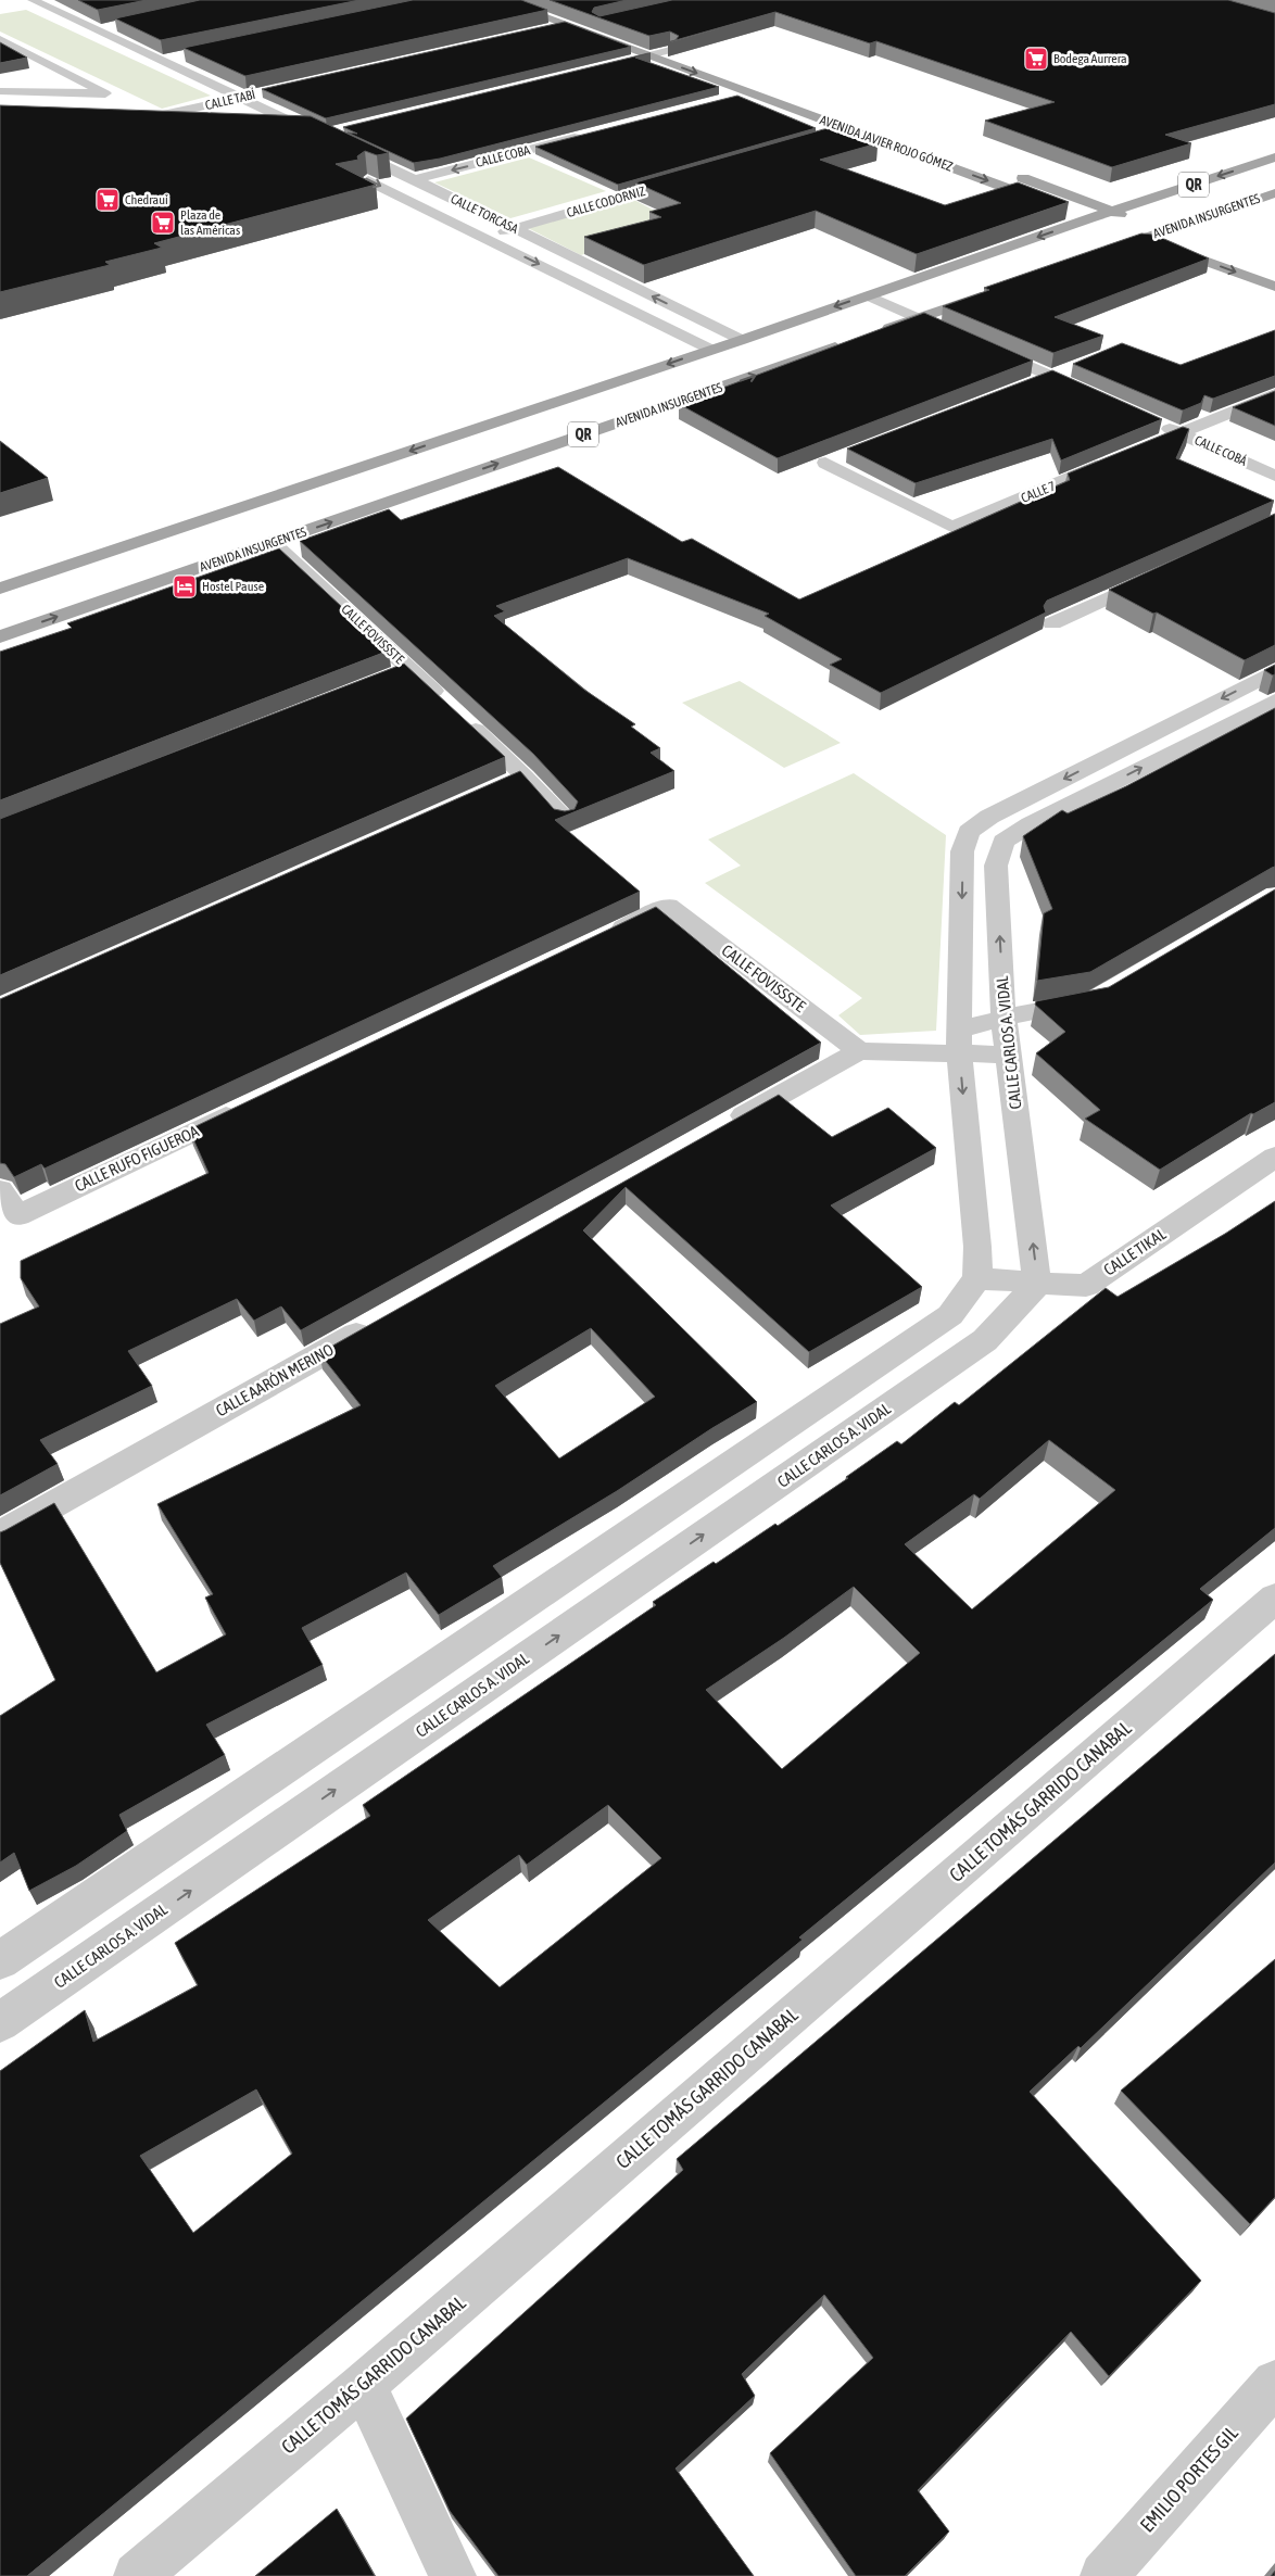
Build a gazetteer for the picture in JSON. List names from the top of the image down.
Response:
{
  "streets": {
    "main road": ["AVENIDA JAVIER ROJO GÓMEZ", "QR", "AVENIDA INSURGENTES"],
    "street": [
      "CALLE TABÍ",
      "CALLE COBA",
      "CALLE CODORNIZ",
      "CALLE TORCASA",
      "CALLE COBÁ",
      "CALLE 7",
      "CALLE FOVISSSTE",
      "CALLE CARLOS A. VIDAL",
      "CALLE RUFO FIGUEROA",
      "CALLE TIKAL",
      "CALLE AARÓN MERINO",
      "CALLE TOMÁS GARRIDO CANABAL",
      "EMILIO PORTES GIL"
    ]
  },
  "crossings": [
    ["CALLE TABÍ", "CALLE TORCASA"],
    ["AVENIDA JAVIER ROJO GÓMEZ", "QR"],
    ["AVENIDA JAVIER ROJO GÓMEZ", "AVENIDA INSURGENTES"],
    ["CALLE COBA", "CALLE TORCASA"],
    ["QR", "CALLE TORCASA"],
    ["CALLE CODORNIZ", "CALLE TORCASA"],
    ["AVENIDA INSURGENTES", "CALLE FOVISSSTE"],
    ["CALLE CARLOS A. VIDAL", "CALLE TIKAL"]
  ],
  "one_way": ["CALLE COBA"],
  "places": {
    "supermarket": ["Bodega Aurrera", "Chedraui", "Plaza de las Américas"],
    "hotel": ["Hostel Pause"]
  }
}
